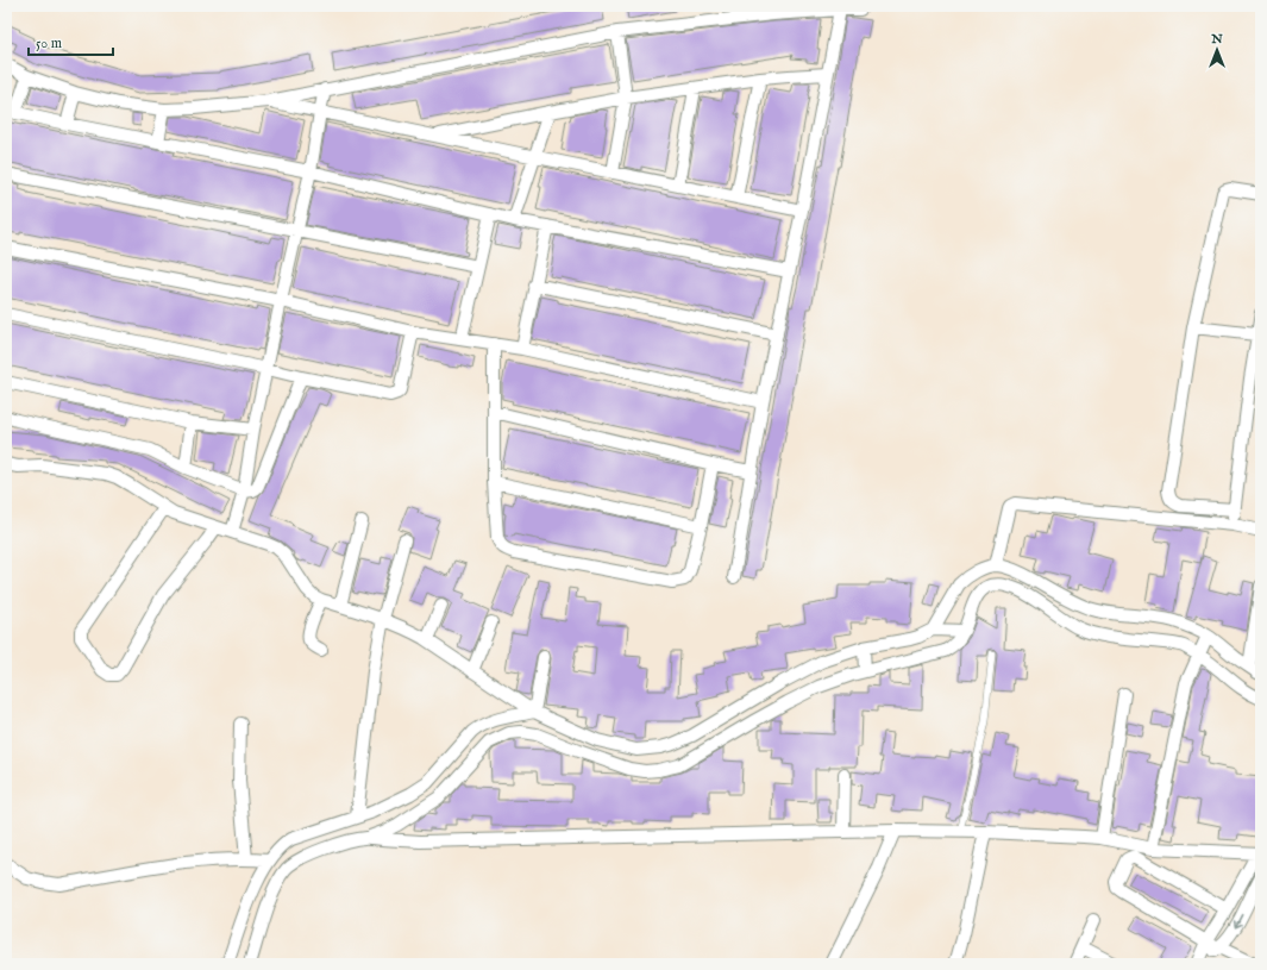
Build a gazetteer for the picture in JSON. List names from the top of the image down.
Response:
{
  "scale_bar": "50 m",
  "north": "top"
}
